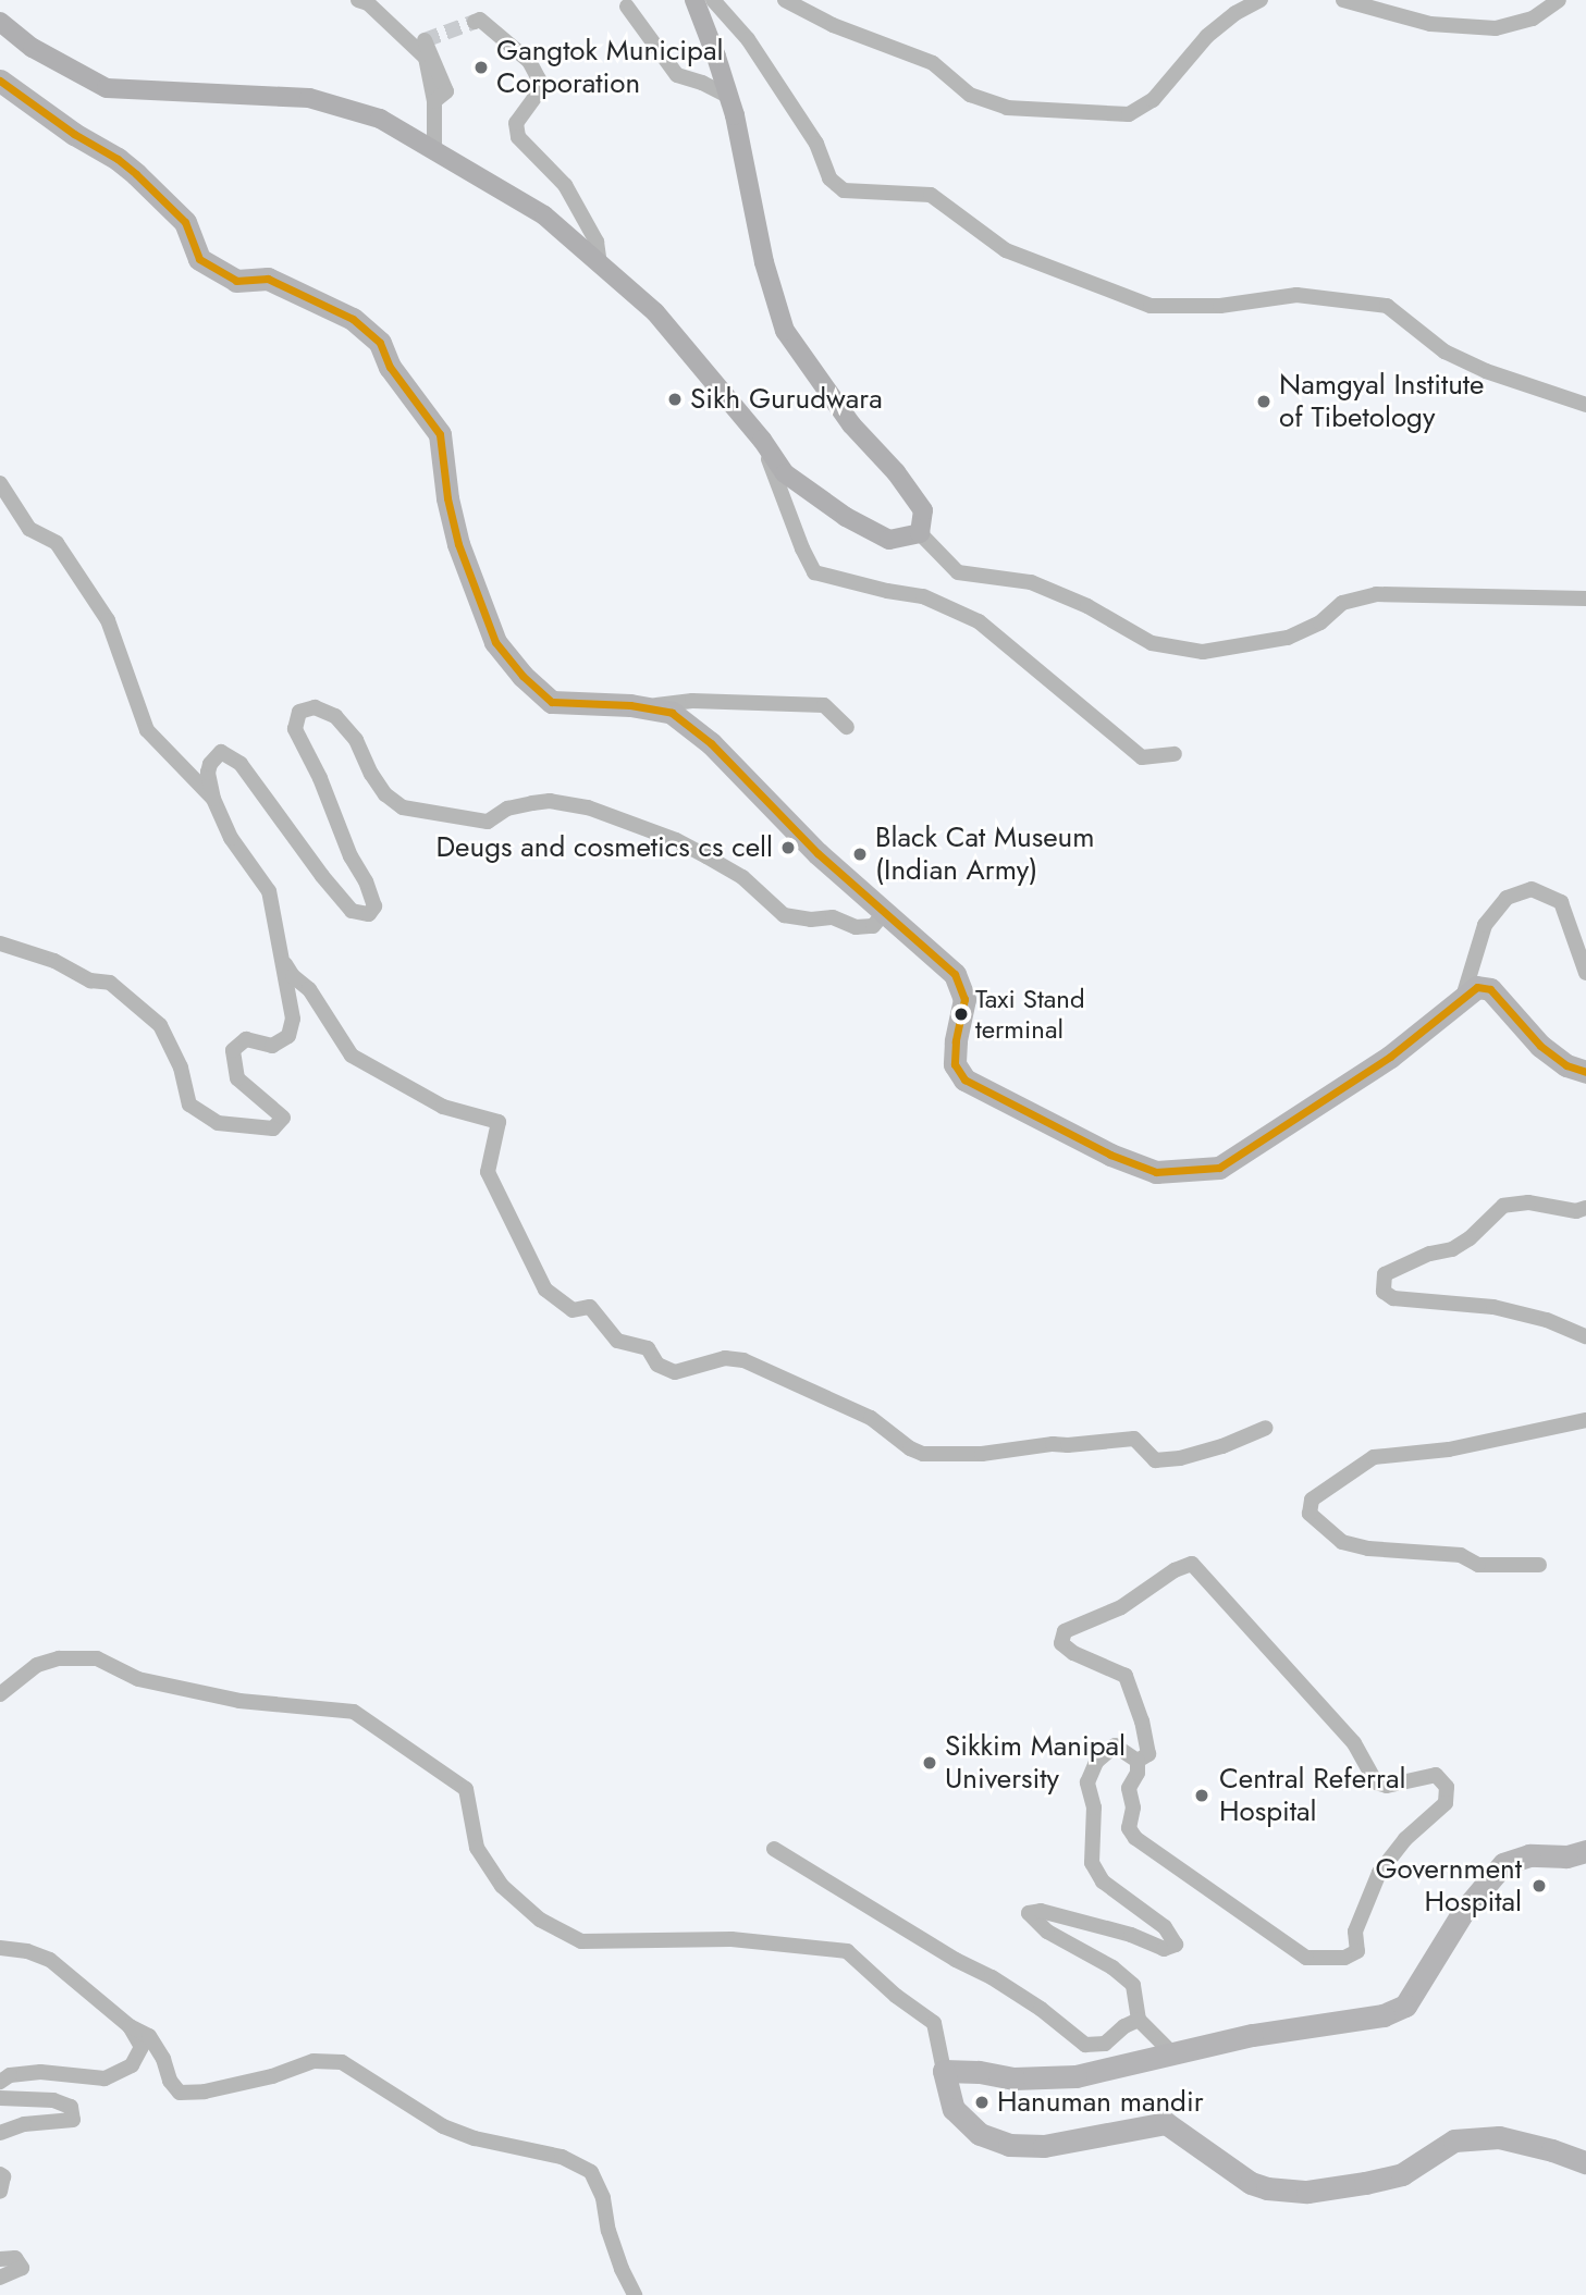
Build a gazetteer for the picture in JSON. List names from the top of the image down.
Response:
{
  "places": [
    "Gangtok Municipal Corporation",
    "Sikh Gurudwara",
    "Namgyal Institute of Tibetology",
    "Deugs and cosmetics cs cell",
    "Black Cat Museum (Indian Army)",
    "Taxi Stand terminal",
    "Sikkim Manipal University",
    "Central Referral Hospital",
    "Government Hospital",
    "Hanuman mandir"
  ]
}
